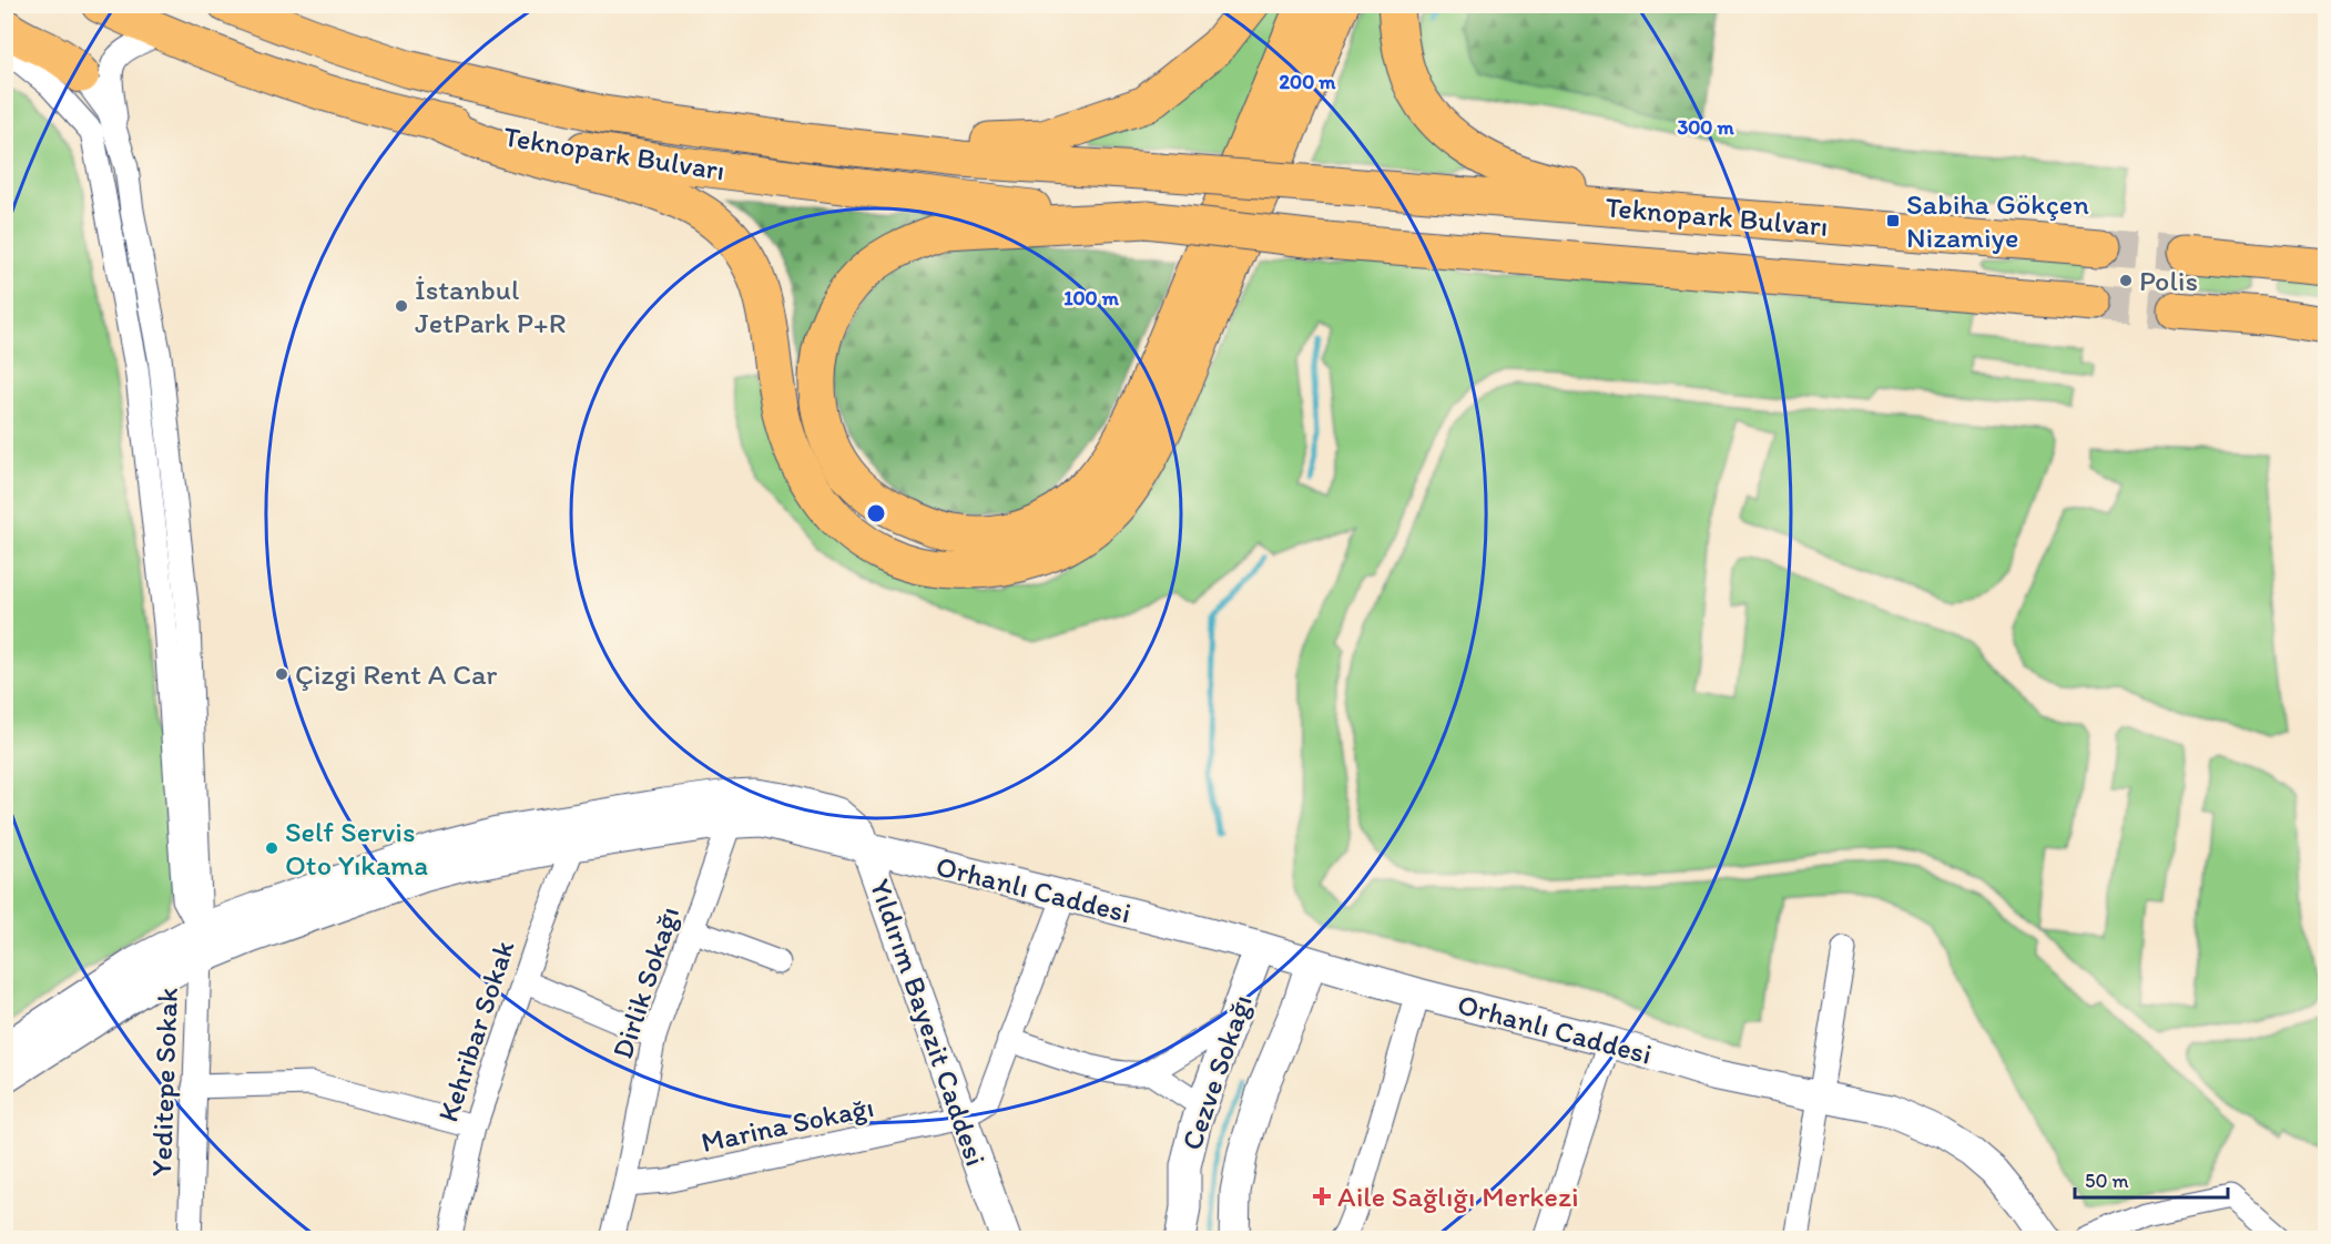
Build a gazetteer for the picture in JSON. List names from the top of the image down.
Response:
{
  "streets": {
    "highway": ["Teknopark Bulvarı"],
    "street": [
      "Orhanlı Caddesi",
      "Dirlik Sokağı",
      "Yıldırım Bayezit Caddesi",
      "Kehribar Sokak",
      "Cezve Sokağı",
      "Yeditepe Sokak",
      "Marina Sokağı"
    ]
  },
  "crossings": [
    ["Orhanlı Caddesi", "Dirlik Sokağı"],
    ["Orhanlı Caddesi", "Yıldırım Bayezit Caddesi"],
    ["Orhanlı Caddesi", "Kehribar Sokak"],
    ["Orhanlı Caddesi", "Cezve Sokağı"],
    ["Orhanlı Caddesi", "Yeditepe Sokak"],
    ["Dirlik Sokağı", "Marina Sokağı"],
    ["Yıldırım Bayezit Caddesi", "Yeditepe Sokak"],
    ["Yıldırım Bayezit Caddesi", "Marina Sokağı"]
  ],
  "places": {
    "transit": ["Sabiha Gökçen Nizamiye"],
    "other": [
      "Polis",
      "İstanbul JetPark P+R",
      "Çizgi Rent A Car",
      "Self Servis Oto Yıkama"
    ],
    "health": ["Aile Sağlığı Merkezi"]
  },
  "scale_bar": "50 m",
  "rings": ["200 m", "300 m", "100 m"]
}
